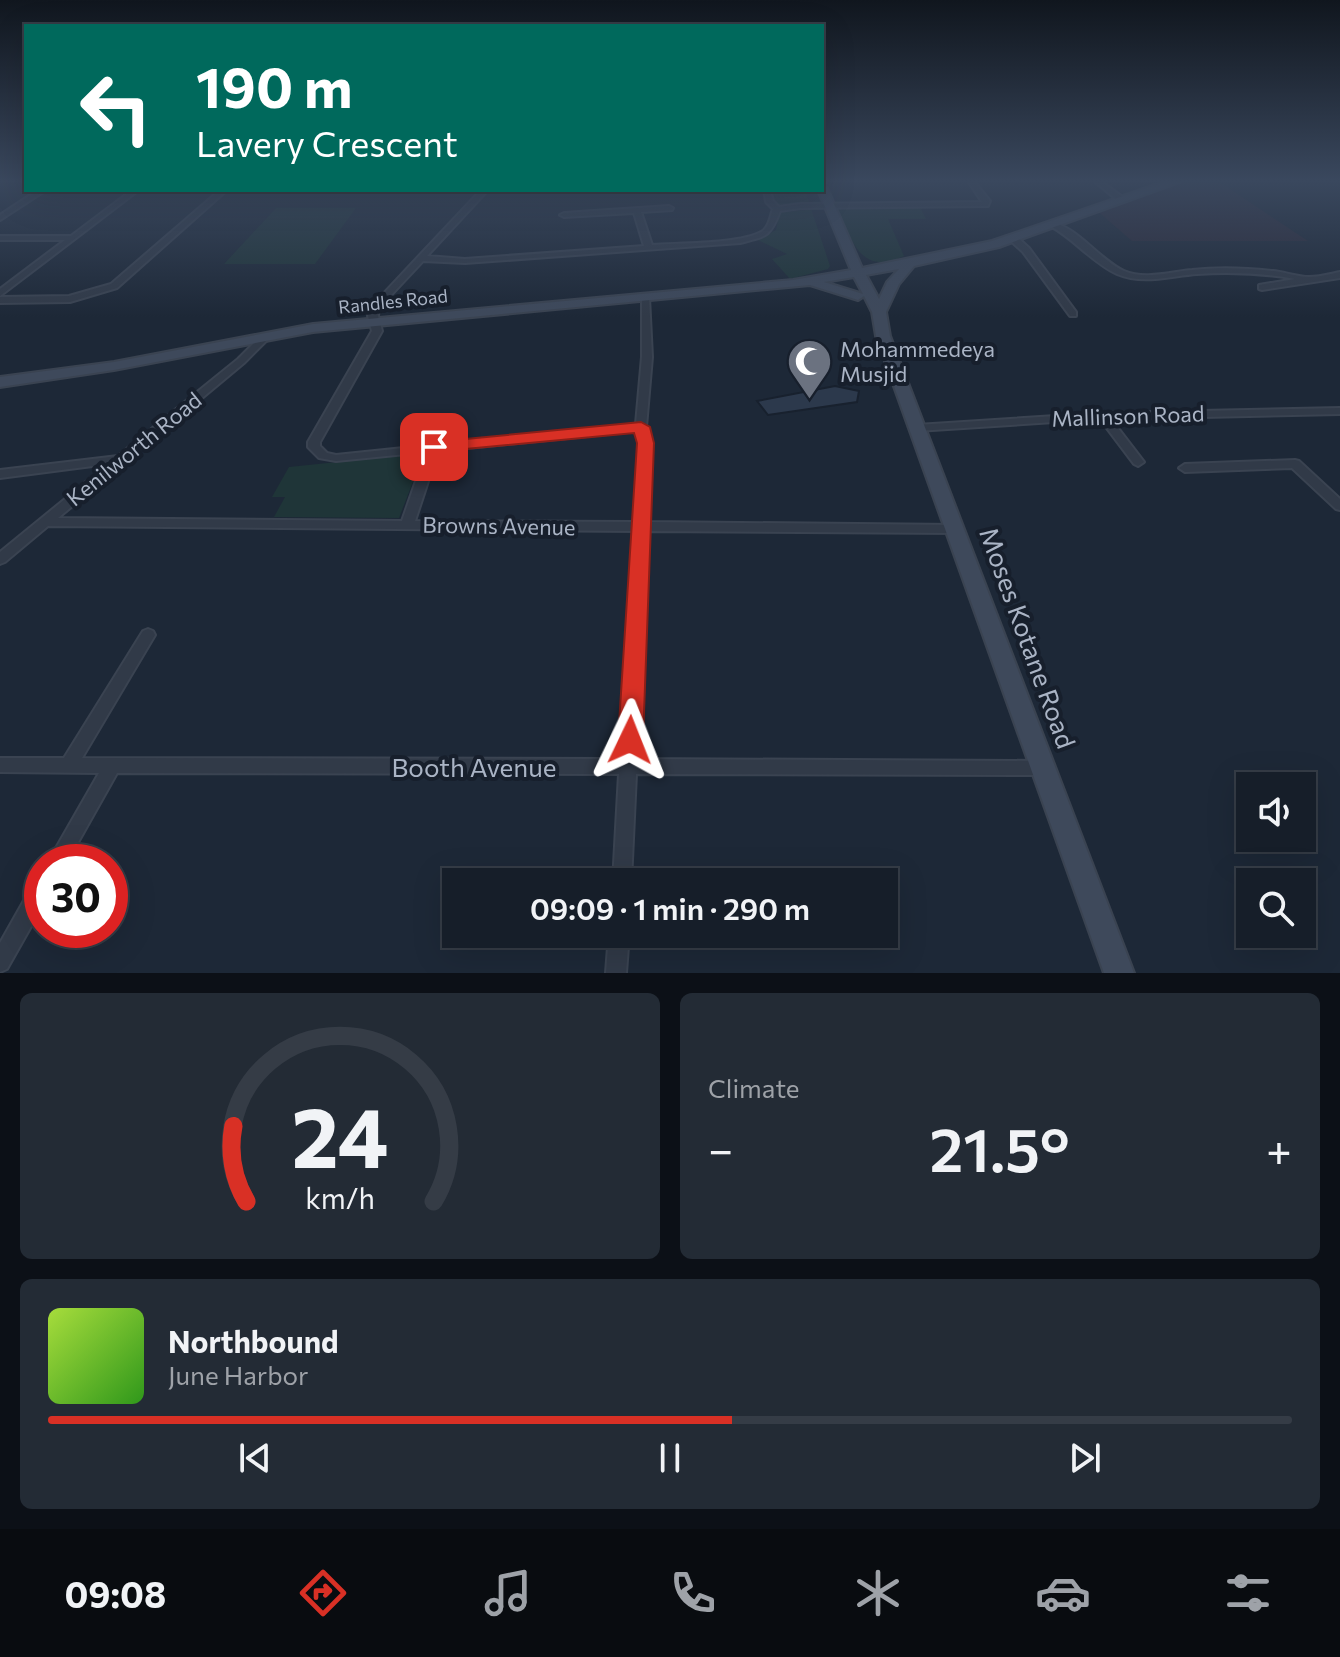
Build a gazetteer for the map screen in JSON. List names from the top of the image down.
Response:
{
  "streets": {
    "street": [
      "Randles Road",
      "Mallinson Road",
      "Kenilworth Road",
      "Browns Avenue",
      "Moses Kotane Road",
      "Booth Avenue"
    ]
  },
  "crossings": [
    ["Randles Road", "Kenilworth Road"],
    ["Randles Road", "Moses Kotane Road"],
    ["Mallinson Road", "Moses Kotane Road"],
    ["Kenilworth Road", "Browns Avenue"],
    ["Browns Avenue", "Moses Kotane Road"],
    ["Moses Kotane Road", "Booth Avenue"]
  ],
  "places": {
    "mosque": ["Mohammedeya Musjid"]
  },
  "page": {
    "turn": ["190 m", "Lavery Crescent"],
    "limit": "30",
    "trip": "09:09 · 1 min · 290 m",
    "tile": "Climate",
    "heat": ["−", "21.5°", "+"],
    "song": ["Northbound", "June Harbor"],
    "tabs": "09:08",
    "gauge": ["24", "km/h"]
  }
}
